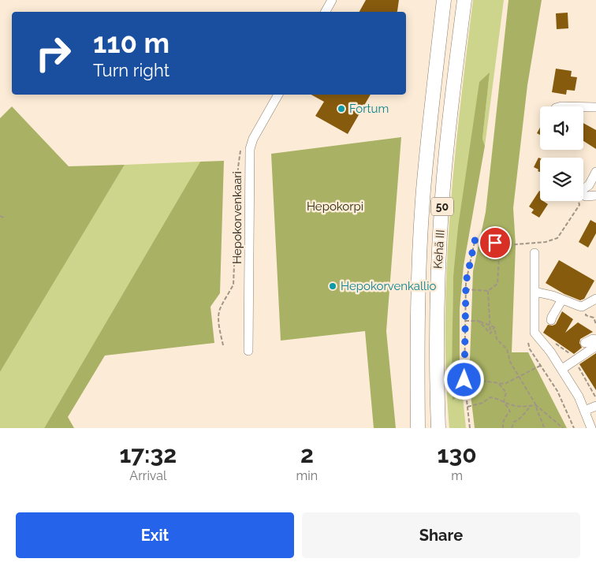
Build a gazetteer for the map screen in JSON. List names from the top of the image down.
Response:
{
  "streets": {
    "highway": ["50", "Kehä III"],
    "street": ["Hepokorvenkaari"]
  },
  "parks": ["Hepokorpi"],
  "places": ["Fortum", "Hepokorvenkallio"],
  "page": {
    "turn": ["110 m", "Turn right"],
    "eta": [
      "17:32",
      "Arrival",
      "2",
      "min",
      "130",
      "m"
    ],
    "buttons": ["Exit", "Share"]
  }
}
